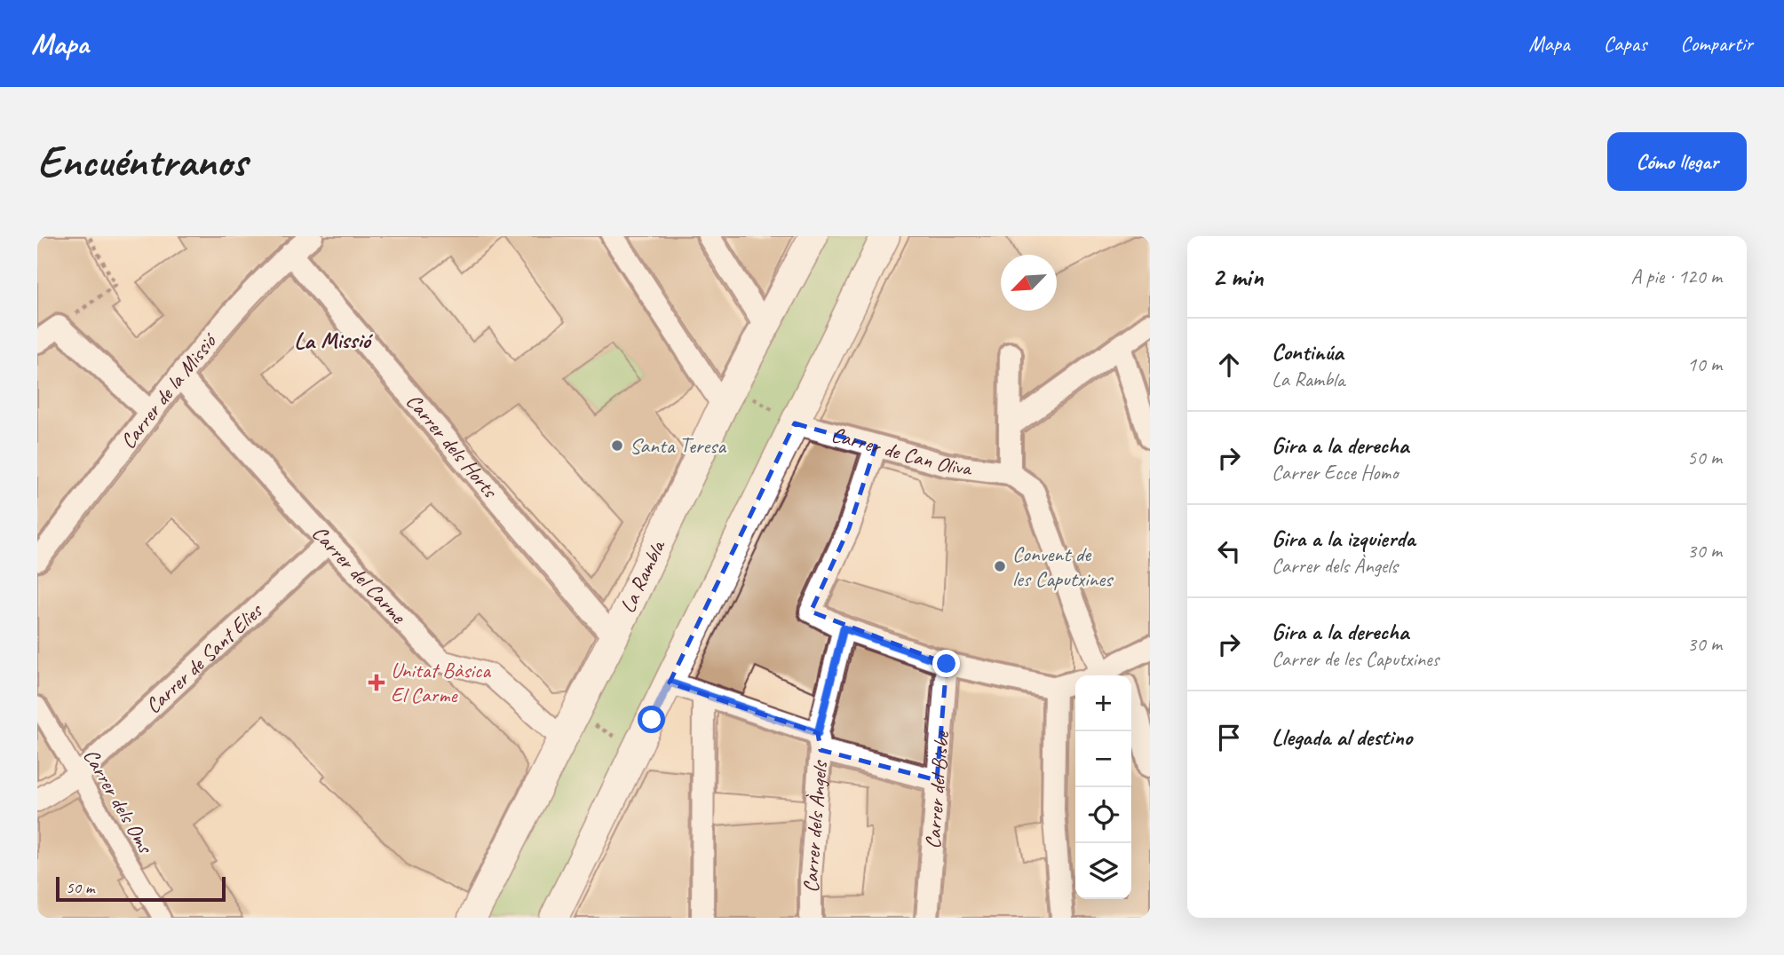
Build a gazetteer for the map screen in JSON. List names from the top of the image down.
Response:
{
  "streets": {
    "street": [
      "Carrer de la Missió",
      "Carrer dels Horts",
      "Carrer de Can Oliva",
      "Carrer del Carme",
      "La Rambla",
      "Carrer de Sant Elies",
      "Carrer del Bisbe",
      "Carrer dels Oms",
      "Carrer dels Àngels"
    ]
  },
  "crossings": [
    ["Carrer de la Missió", "Carrer dels Horts"],
    ["Carrer de la Missió", "Carrer del Carme"],
    ["Carrer dels Horts", "La Rambla"],
    ["Carrer del Carme", "La Rambla"],
    ["Carrer del Carme", "Carrer de Sant Elies"],
    ["Carrer de Sant Elies", "Carrer dels Oms"]
  ],
  "districts": ["La Missió"],
  "places": {
    "other": ["Santa Teresa", "Convent de les Caputxines"],
    "health": ["Unitat Bàsica El Carme"]
  },
  "scale_bar": "50 m",
  "north": "bottom left",
  "page": {
    "header": "Mapa",
    "nav": ["Mapa", "Capas", "Compartir"],
    "buttons": "Cómo llegar",
    "title": "Encuéntranos",
    "heading": ["2 min", "A pie · 120 m"],
    "list": [
      ["Continúa", "La Rambla", "10 m"],
      ["Gira a la derecha", "Carrer Ecce Homo", "50 m"],
      ["Gira a la izquierda", "Carrer dels Àngels", "30 m"],
      ["Gira a la derecha", "Carrer de les Caputxines", "30 m"],
      "Llegada al destino"
    ],
    "map_buttons": ["+", "−"],
    "scale": "50 m"
  }
}
